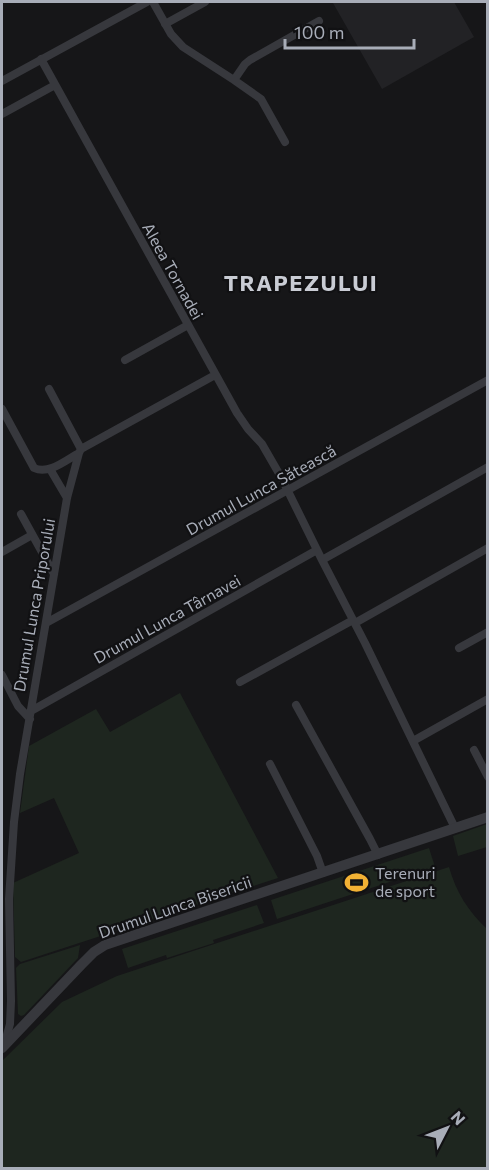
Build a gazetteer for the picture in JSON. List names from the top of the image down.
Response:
{
  "streets": {
    "street": [
      "Aleea Tornadei",
      "Drumul Lunca Sătească",
      "Drumul Lunca Priporului",
      "Drumul Lunca Târnavei",
      "Drumul Lunca Bisericii"
    ]
  },
  "crossings": [
    ["Aleea Tornadei", "Drumul Lunca Sătească"],
    ["Drumul Lunca Sătească", "Drumul Lunca Priporului"],
    ["Drumul Lunca Priporului", "Drumul Lunca Târnavei"],
    ["Drumul Lunca Priporului", "Drumul Lunca Bisericii"]
  ],
  "districts": ["TRAPEZULUI"],
  "places": {
    "sports": ["Terenuri de sport"]
  },
  "scale_bar": "100 m",
  "north": "top right"
}
